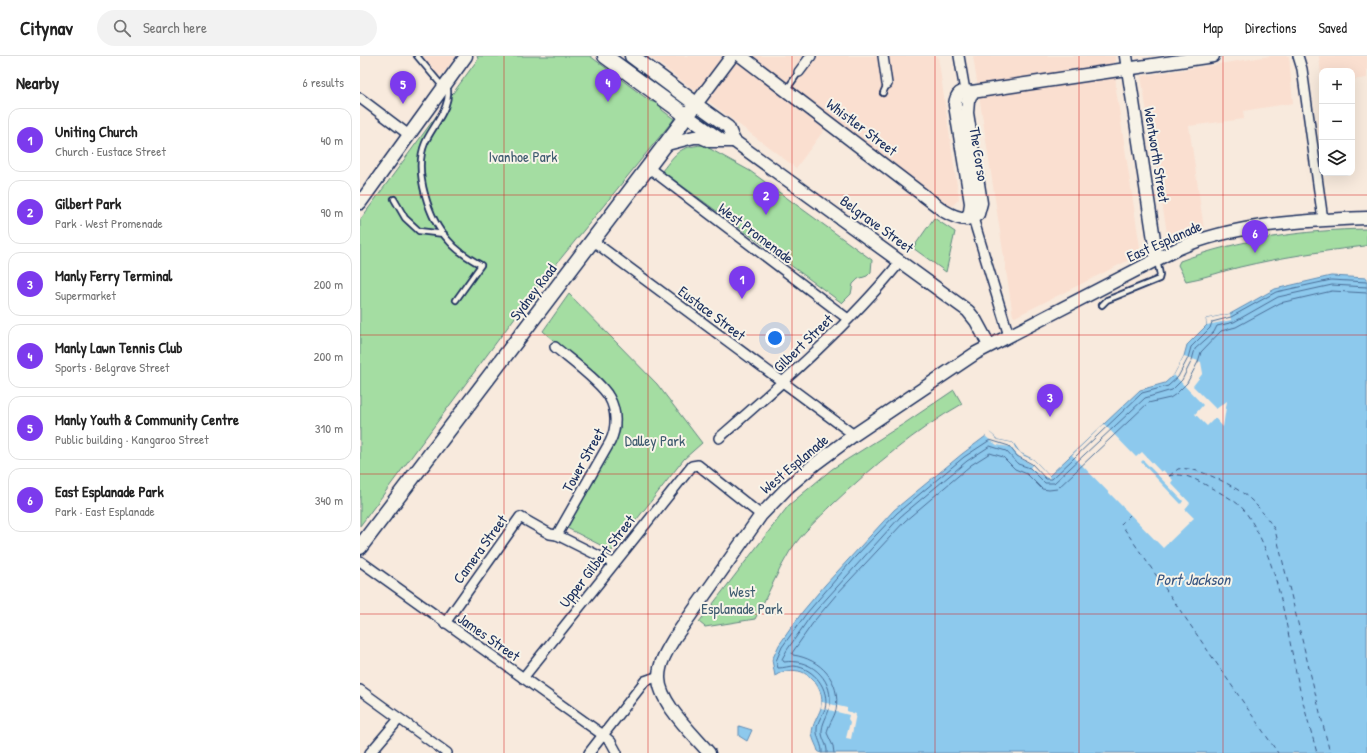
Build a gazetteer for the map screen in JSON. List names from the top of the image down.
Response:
{
  "streets": {
    "main road": ["Belgrave Street", "Sydney Road"],
    "street": [
      "Whistler Street",
      "The Corso",
      "Wentworth Street",
      "West Promenade",
      "East Esplanade",
      "Eustace Street",
      "Gilbert Street",
      "Tower Street",
      "West Esplanade",
      "Camera Street",
      "Upper Gilbert Street",
      "James Street"
    ]
  },
  "crossings": [
    ["Whistler Street", "The Corso"],
    ["Wentworth Street", "East Esplanade"],
    ["Belgrave Street", "East Esplanade"],
    ["Belgrave Street", "Sydney Road"],
    ["Belgrave Street", "Gilbert Street"],
    ["Belgrave Street", "West Esplanade"],
    ["West Promenade", "Sydney Road"],
    ["West Promenade", "Gilbert Street"],
    ["East Esplanade", "West Esplanade"],
    ["Sydney Road", "Eustace Street"],
    ["Eustace Street", "Gilbert Street"],
    ["Eustace Street", "West Esplanade"],
    ["Tower Street", "Camera Street"],
    ["West Esplanade", "Upper Gilbert Street"],
    ["Camera Street", "Upper Gilbert Street"],
    ["Camera Street", "James Street"],
    ["Upper Gilbert Street", "James Street"]
  ],
  "water": ["Port Jackson"],
  "parks": ["Ivanhoe Park", "Dalley Park", "West Esplanade Park"],
  "page": {
    "header": "Citynav",
    "search": "Search here",
    "nav": ["Map", "Directions", "Saved"],
    "heading": ["Nearby", "6 results"],
    "map_buttons": ["+", "−"],
    "pins": [
      "4",
      "5",
      "2",
      "6",
      "1",
      "3"
    ],
    "list": [
      {
        "mark": "1",
        "name": "Uniting Church",
        "note": "Church · Eustace Street",
        "value": "40 m"
      },
      {
        "mark": "2",
        "name": "Gilbert Park",
        "note": "Park · West Promenade",
        "value": "90 m"
      },
      {
        "mark": "3",
        "name": "Manly Ferry Terminal",
        "note": "Supermarket",
        "value": "200 m"
      },
      {
        "mark": "4",
        "name": "Manly Lawn Tennis Club",
        "note": "Sports · Belgrave Street",
        "value": "200 m"
      },
      {
        "mark": "5",
        "name": "Manly Youth & Community Centre",
        "note": "Public building · Kangaroo Street",
        "value": "310 m"
      },
      {
        "mark": "6",
        "name": "East Esplanade Park",
        "note": "Park · East Esplanade",
        "value": "340 m"
      }
    ]
  }
}
